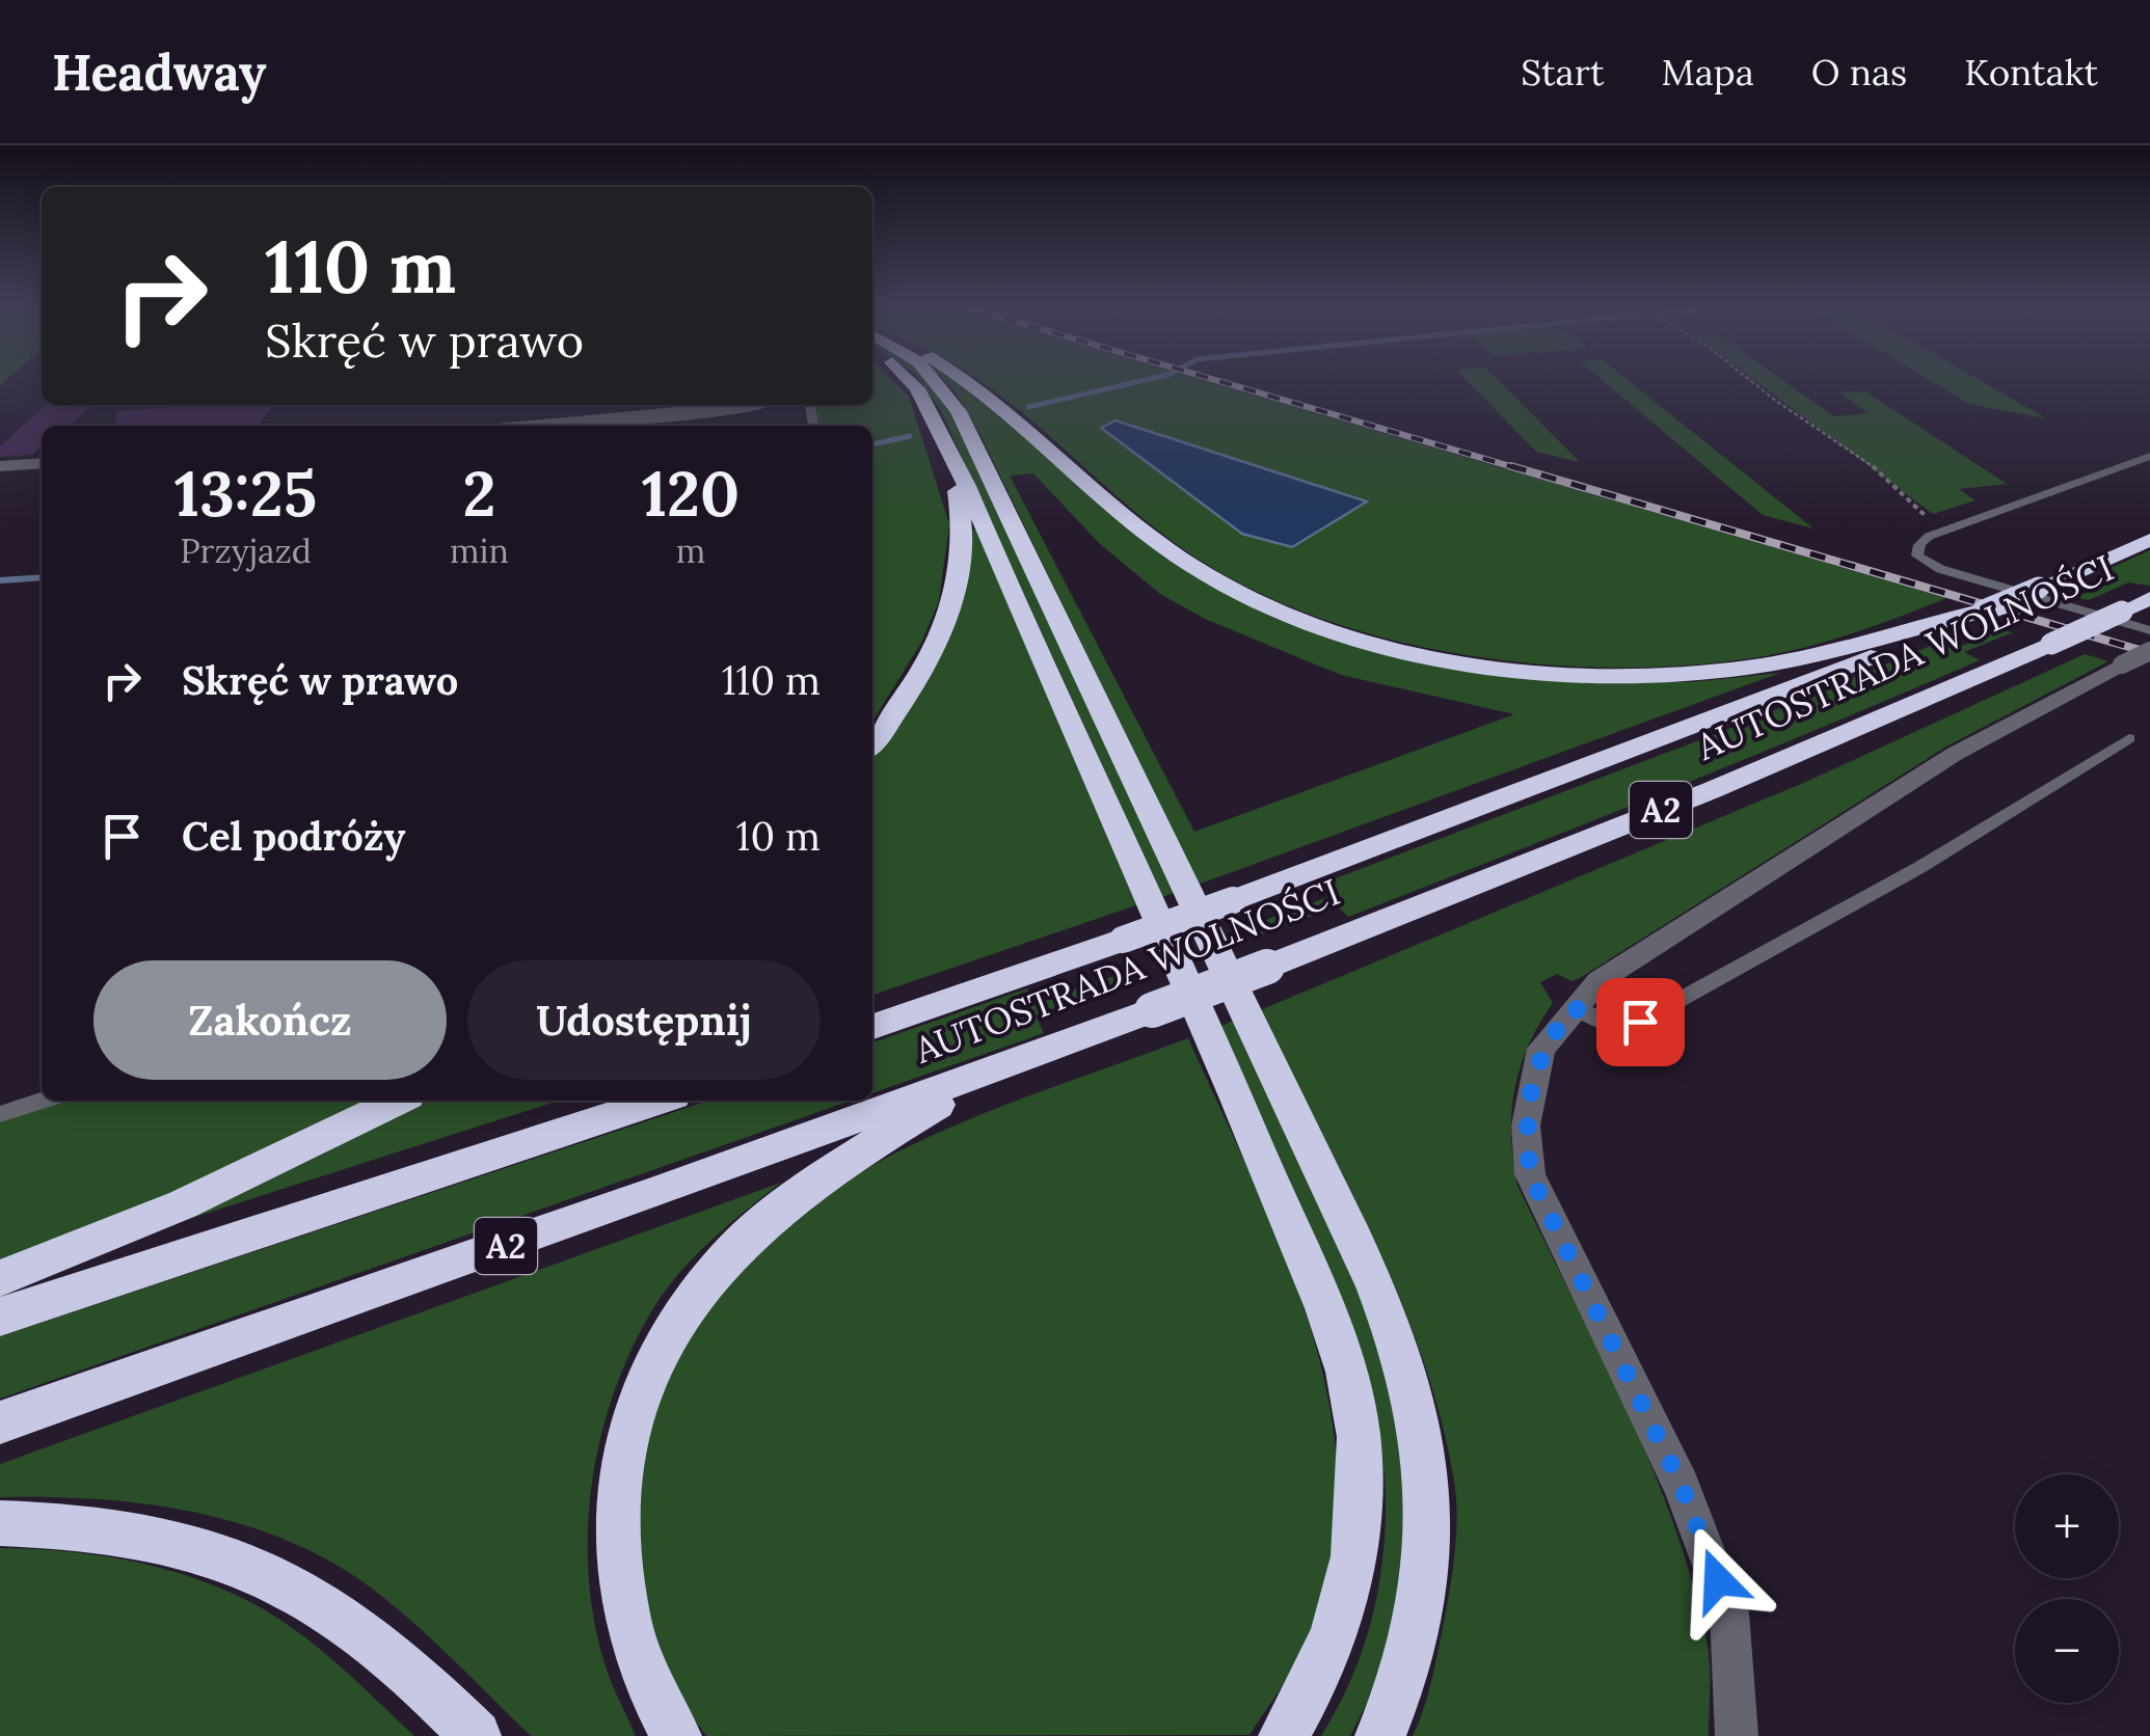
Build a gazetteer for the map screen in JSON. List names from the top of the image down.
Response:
{
  "streets": {
    "highway": ["AUTOSTRADA WOLNOŚCI", "A2"]
  },
  "page": {
    "header": "Headway",
    "nav": [
      "Start",
      "Mapa",
      "O nas",
      "Kontakt"
    ],
    "turn": ["110 m", "Skręć w prawo"],
    "eta": [
      "13:25",
      "Przyjazd",
      "2",
      "min",
      "120",
      "m"
    ],
    "list": [
      {
        "name": "Skręć w prawo",
        "value": "110 m"
      },
      {
        "name": "Cel podróży",
        "value": "10 m"
      }
    ],
    "buttons": ["Zakończ", "Udostępnij"],
    "map_buttons": ["+", "−"]
  }
}
